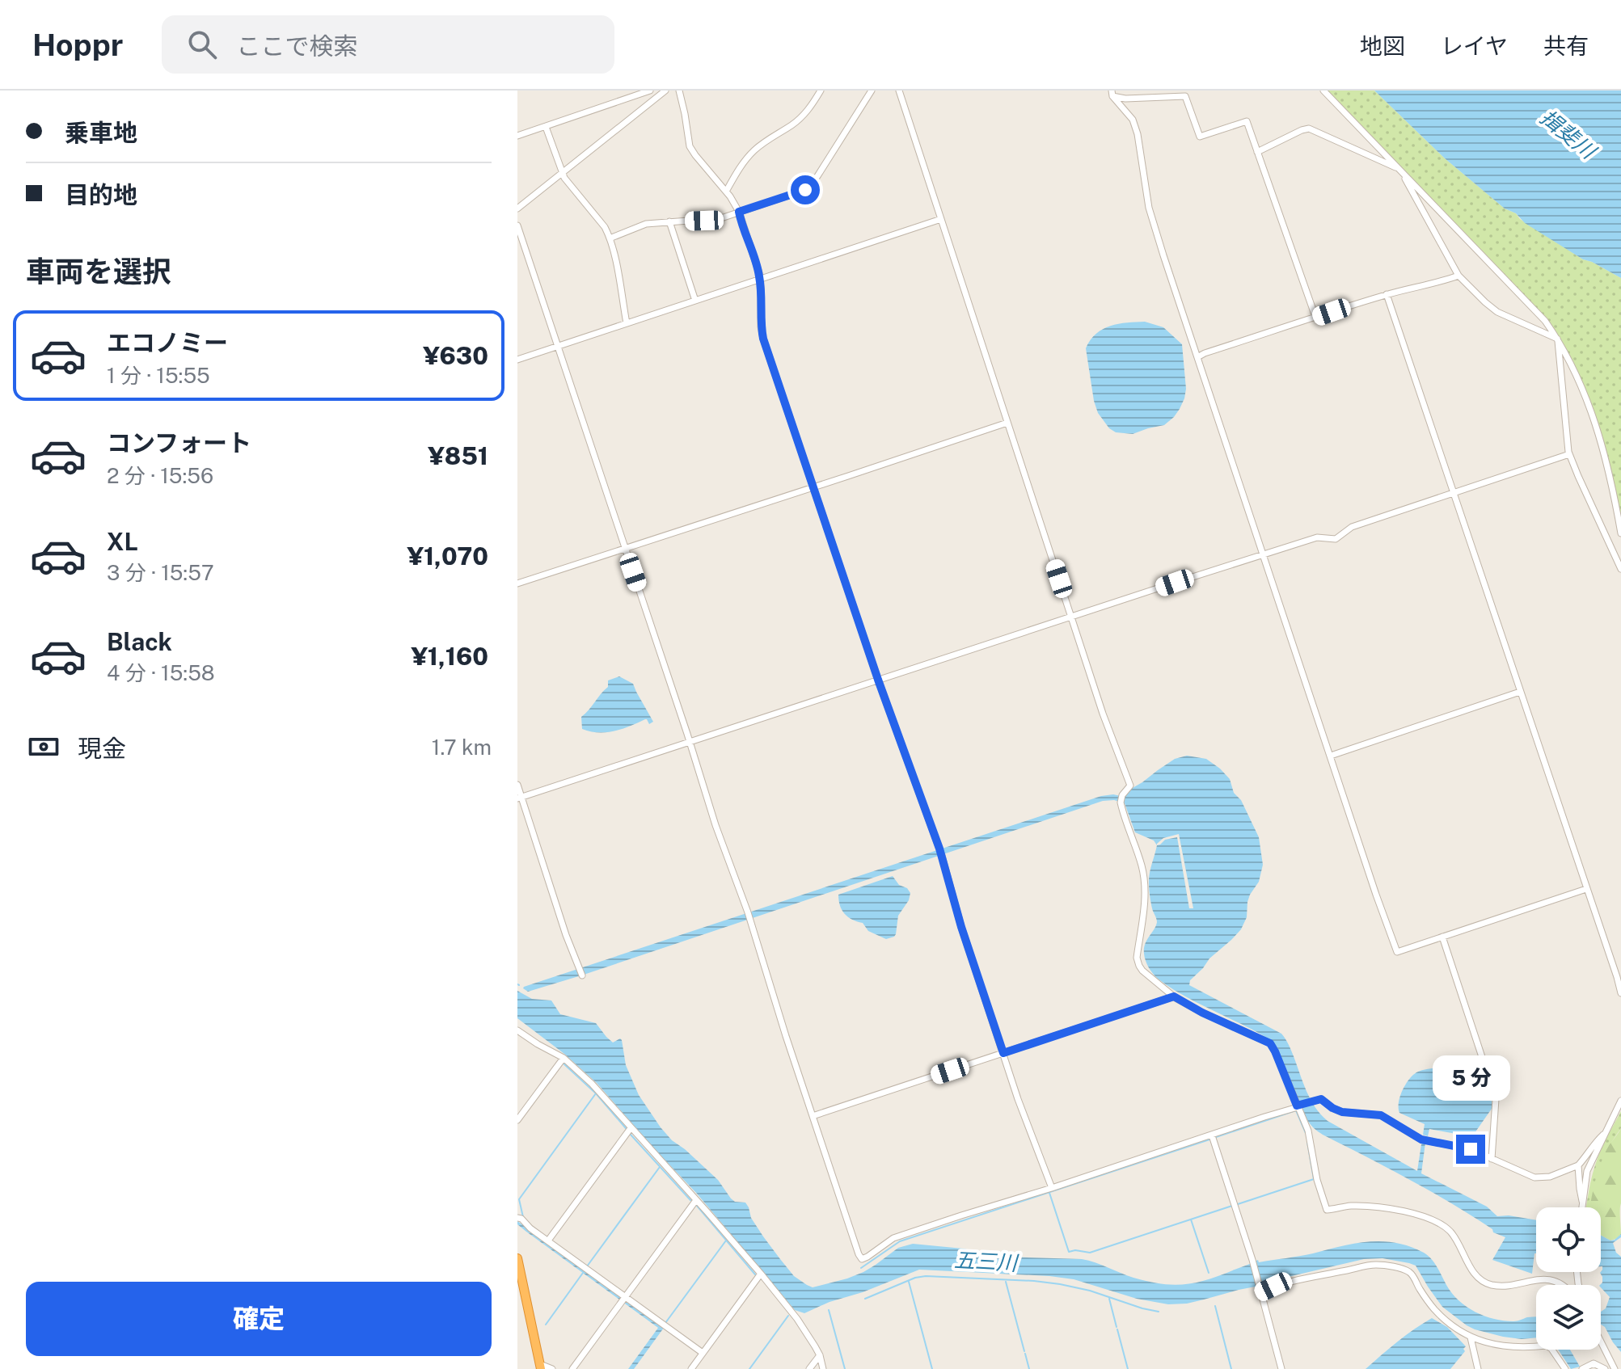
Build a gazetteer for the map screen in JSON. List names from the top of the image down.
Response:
{
  "water": ["揖斐川", "五三川"],
  "page": {
    "header": "Hoppr",
    "search": "ここで検索",
    "nav": ["地図", "レイヤ", "共有"],
    "banner": ["乗車地", "目的地"],
    "heading": "車両を選択",
    "list": [
      {
        "name": "エコノミー",
        "note": "1 分 · 15:55",
        "value": "¥630"
      },
      {
        "name": "コンフォート",
        "note": "2 分 · 15:56",
        "value": "¥851"
      },
      {
        "name": "XL",
        "note": "3 分 · 15:57",
        "value": "¥1,070"
      },
      {
        "name": "Black",
        "note": "4 分 · 15:58",
        "value": "¥1,160"
      }
    ],
    "pay": ["現金", "1.7 km"],
    "bubble": "5 分",
    "buttons": "確定"
  }
}
